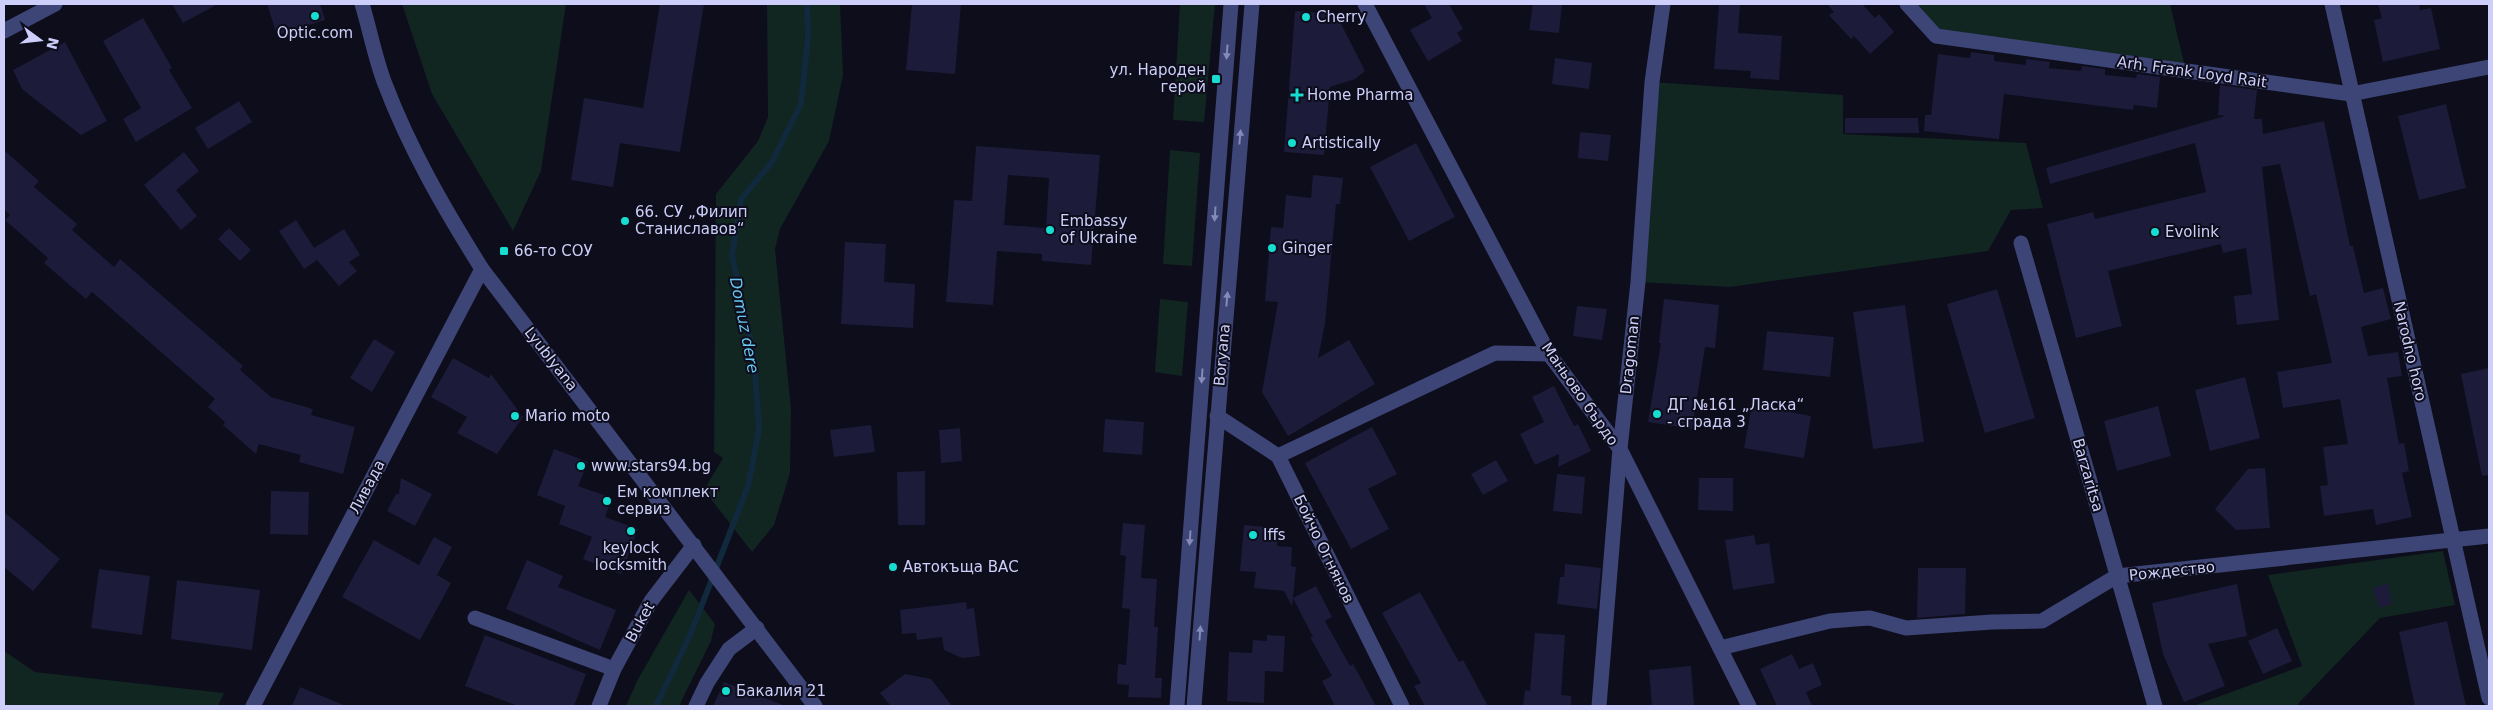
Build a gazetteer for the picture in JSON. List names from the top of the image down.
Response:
{
  "streets": {
    "street": [
      "Arh. Frank Loyd Rait",
      "Narodno horo",
      "Boryana",
      "Dragoman",
      "Lyublyana",
      "Маньово бърдо",
      "Barzaritsa",
      "Ливада",
      "Бойчо Огнянов",
      "Рождество",
      "Buket"
    ]
  },
  "crossings": [
    ["Arh. Frank Loyd Rait", "Narodno horo"],
    ["Narodno horo", "Рождество"],
    ["Dragoman", "Маньово бърдо"],
    ["Lyublyana", "Ливада"],
    ["Lyublyana", "Buket"],
    ["Маньово бърдо", "Рождество"],
    ["Barzaritsa", "Рождество"]
  ],
  "water": ["Domuz dere"],
  "places": {
    "other": [
      "Optic.com",
      "Cherry",
      "Artistically",
      "66. СУ „Филип Станиславов“",
      "Embassy of Ukraine",
      "Evolink",
      "Ginger",
      "ДГ №161 „Ласка“ - сграда 3",
      "Mario moto",
      "www.stars94.bg",
      "Ем комплект сервиз",
      "keylock locksmith",
      "Iffs",
      "Автокъща ВАС",
      "Бакалия 21"
    ],
    "transit": ["ул. Народен герой", "66-то СОУ"],
    "health": ["Home Pharma"]
  },
  "north": "right"
}
